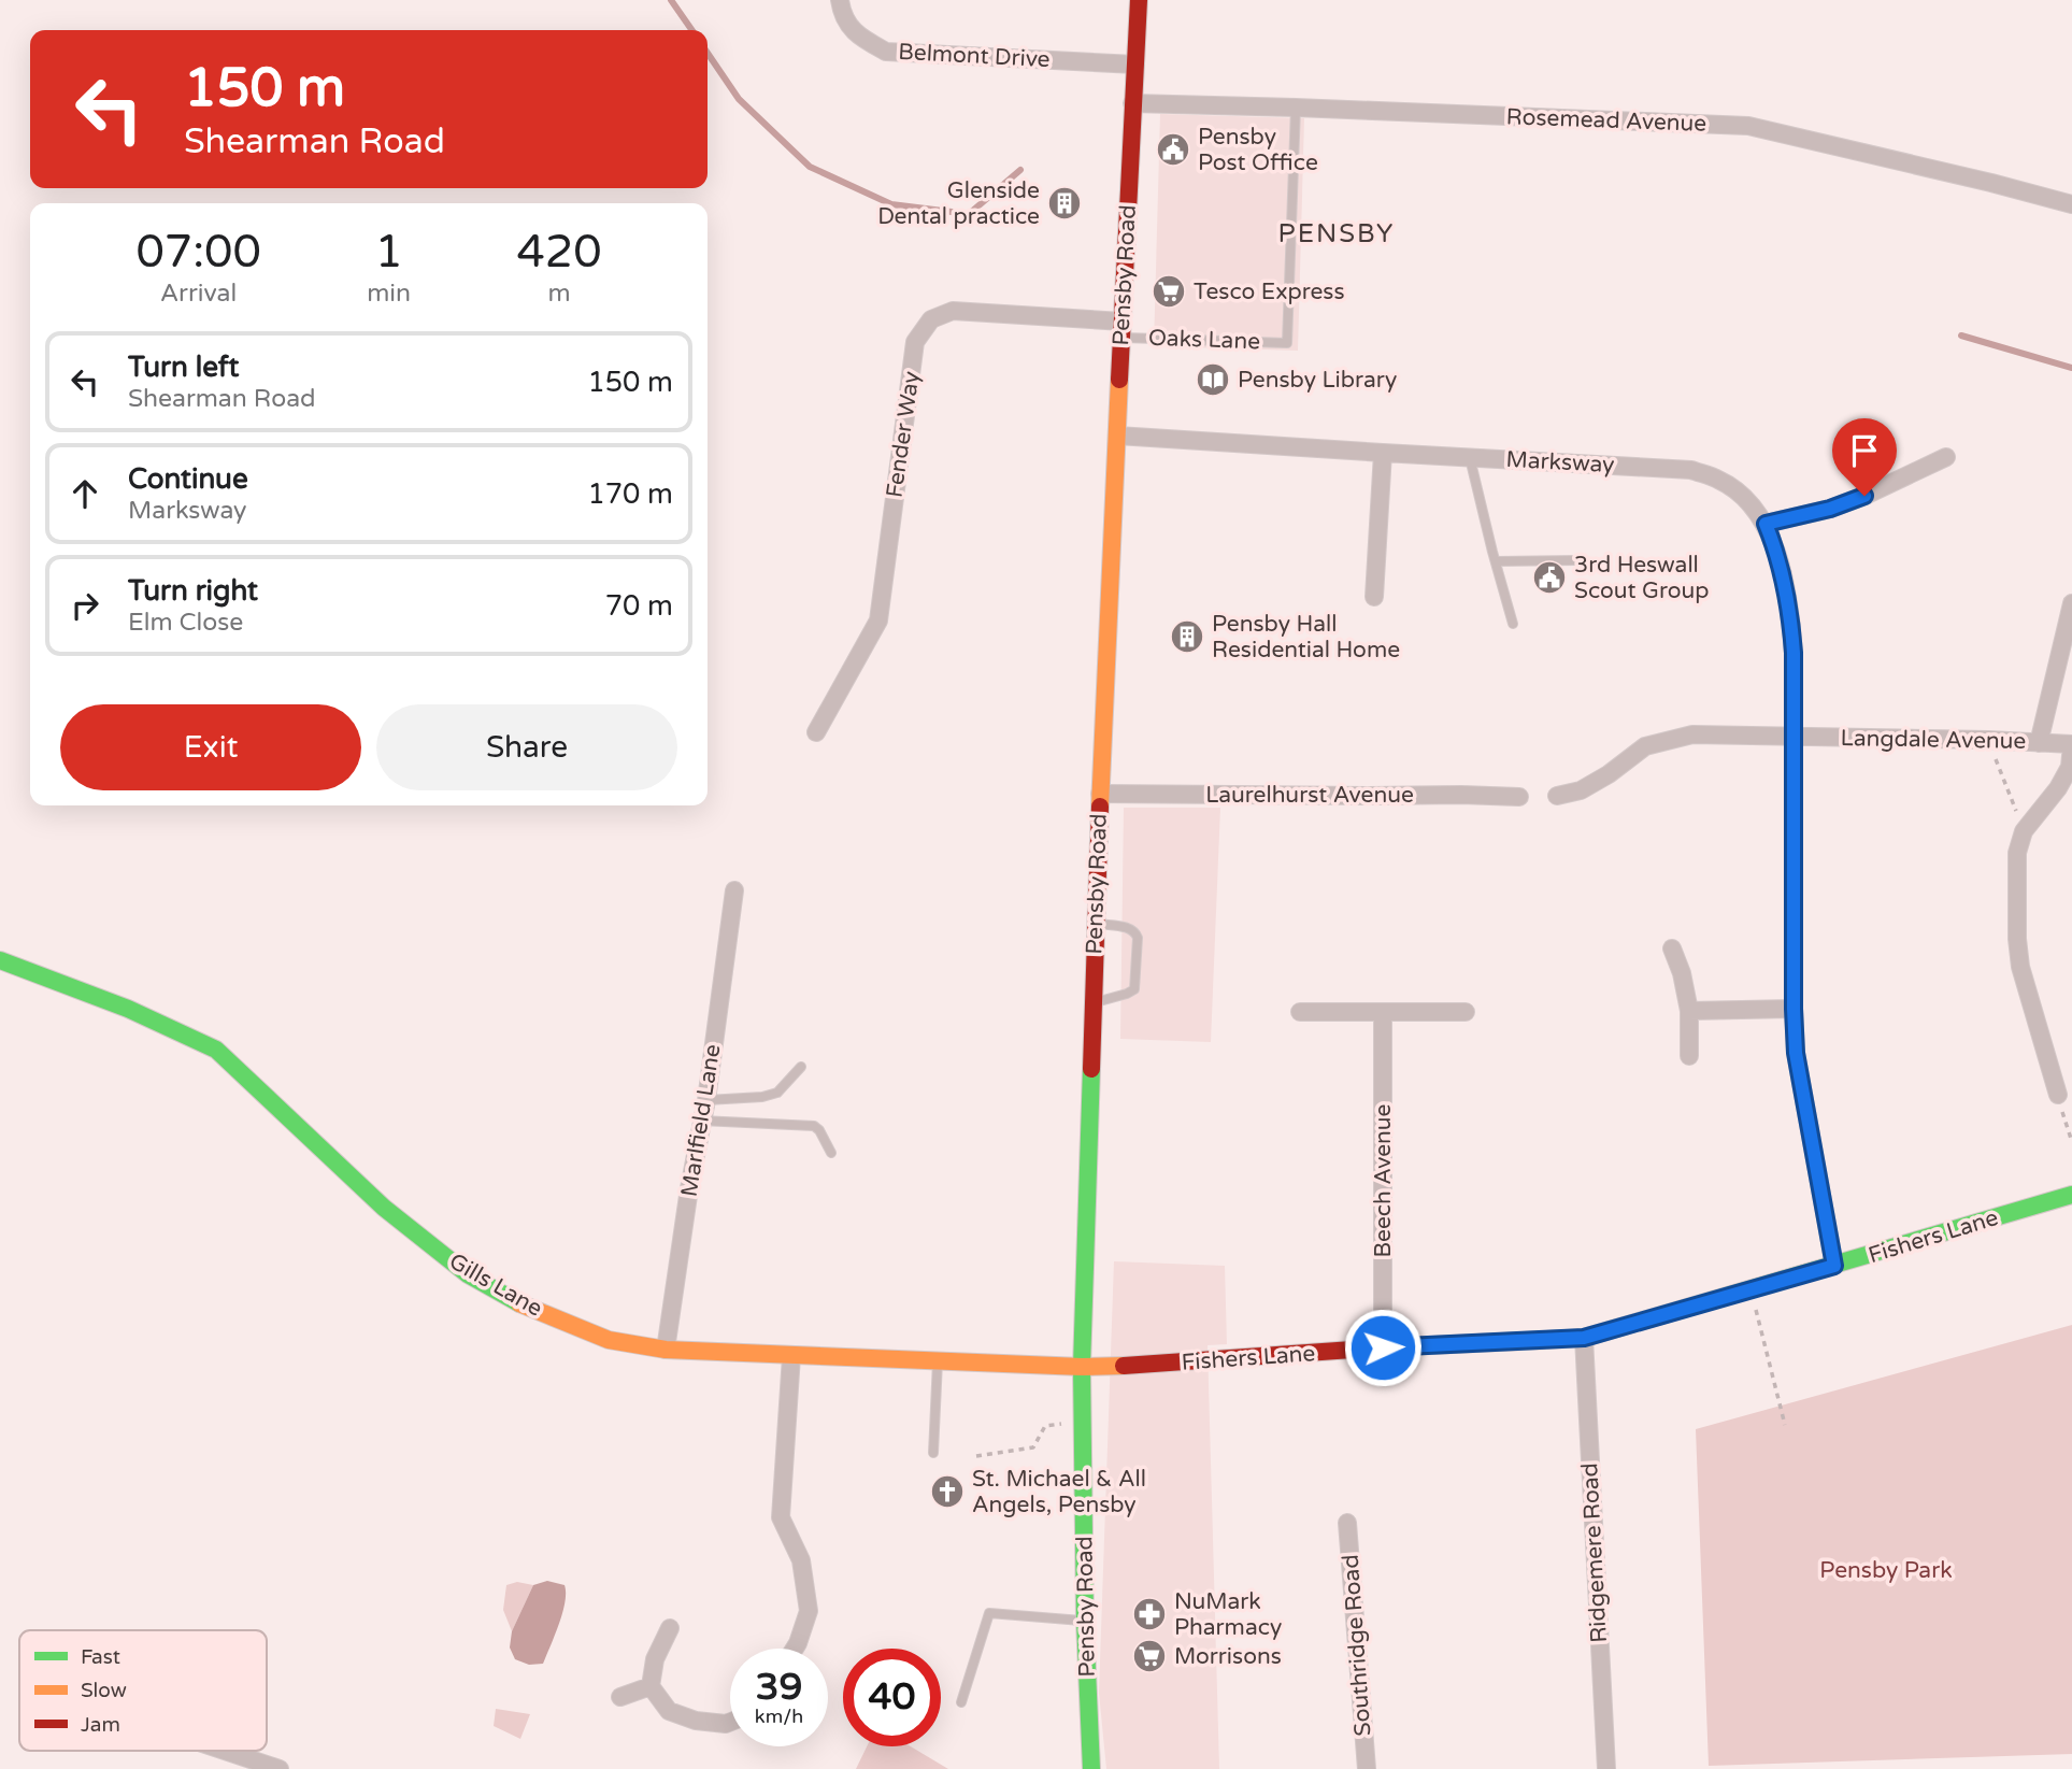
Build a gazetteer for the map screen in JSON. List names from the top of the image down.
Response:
{
  "streets": {
    "street": [
      "Belmont Drive",
      "Rosemead Avenue",
      "Pensby Road",
      "Fender Way",
      "Marksway",
      "Langdale Avenue",
      "Laurelhurst Avenue",
      "Marlfield Lane",
      "Beech Avenue",
      "Fishers Lane",
      "Gills Lane",
      "Ridgemere Road",
      "Southridge Road"
    ],
    "lane": ["Oaks Lane"]
  },
  "crossings": [
    ["Belmont Drive", "Pensby Road"],
    ["Rosemead Avenue", "Pensby Road"],
    ["Rosemead Avenue", "Oaks Lane"],
    ["Pensby Road", "Oaks Lane"],
    ["Pensby Road", "Fender Way"],
    ["Pensby Road", "Marksway"],
    ["Pensby Road", "Laurelhurst Avenue"],
    ["Pensby Road", "Fishers Lane"],
    ["Pensby Road", "Gills Lane"],
    ["Oaks Lane", "Fender Way"],
    ["Marksway", "Langdale Avenue"],
    ["Marksway", "Fishers Lane"],
    ["Marlfield Lane", "Gills Lane"],
    ["Beech Avenue", "Fishers Lane"],
    ["Fishers Lane", "Gills Lane"],
    ["Fishers Lane", "Ridgemere Road"]
  ],
  "districts": ["PENSBY"],
  "parks": ["Pensby Park"],
  "places": {
    "public building": ["Pensby Post Office", "3rd Heswall Scout Group"],
    "building": ["Glenside Dental practice", "Pensby Hall Residential Home"],
    "supermarket": ["Tesco Express", "Morrisons"],
    "library": ["Pensby Library"],
    "church": ["St. Michael & All Angels, Pensby"],
    "pharmacy": ["NuMark Pharmacy"]
  },
  "legend": ["Fast", "Slow", "Jam"],
  "page": {
    "turn": ["150 m", "Shearman Road"],
    "eta": [
      "07:00",
      "Arrival",
      "1",
      "min",
      "420",
      "m"
    ],
    "list": [
      {
        "name": "Turn left",
        "note": "Shearman Road",
        "value": "150 m"
      },
      {
        "name": "Continue",
        "note": "Marksway",
        "value": "170 m"
      },
      {
        "name": "Turn right",
        "note": "Elm Close",
        "value": "70 m"
      }
    ],
    "buttons": ["Exit", "Share"],
    "speed": "39 km/h",
    "limit": "40"
  }
}
